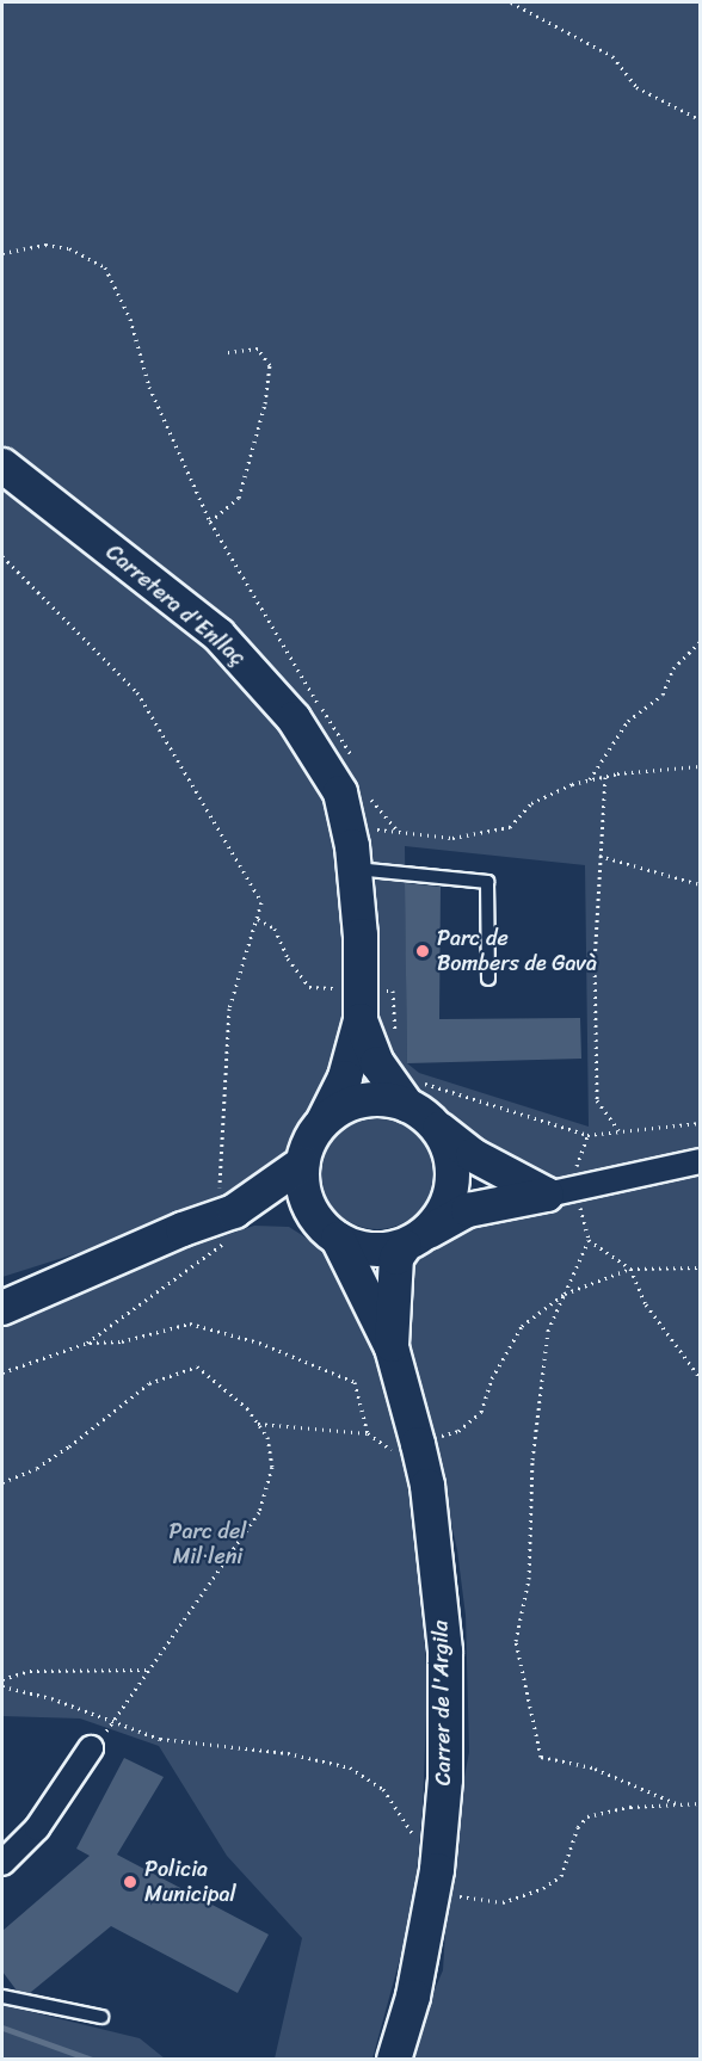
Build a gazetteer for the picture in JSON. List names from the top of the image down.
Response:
{
  "streets": {
    "street": ["Carretera d'Enllaç", "Carrer de l'Argila"]
  },
  "crossings": [
    ["Carretera d'Enllaç", "Carrer de l'Argila"]
  ],
  "parks": ["Parc del Mil·leni"],
  "places": ["Parc de Bombers de Gavà", "Policia Municipal"]
}
